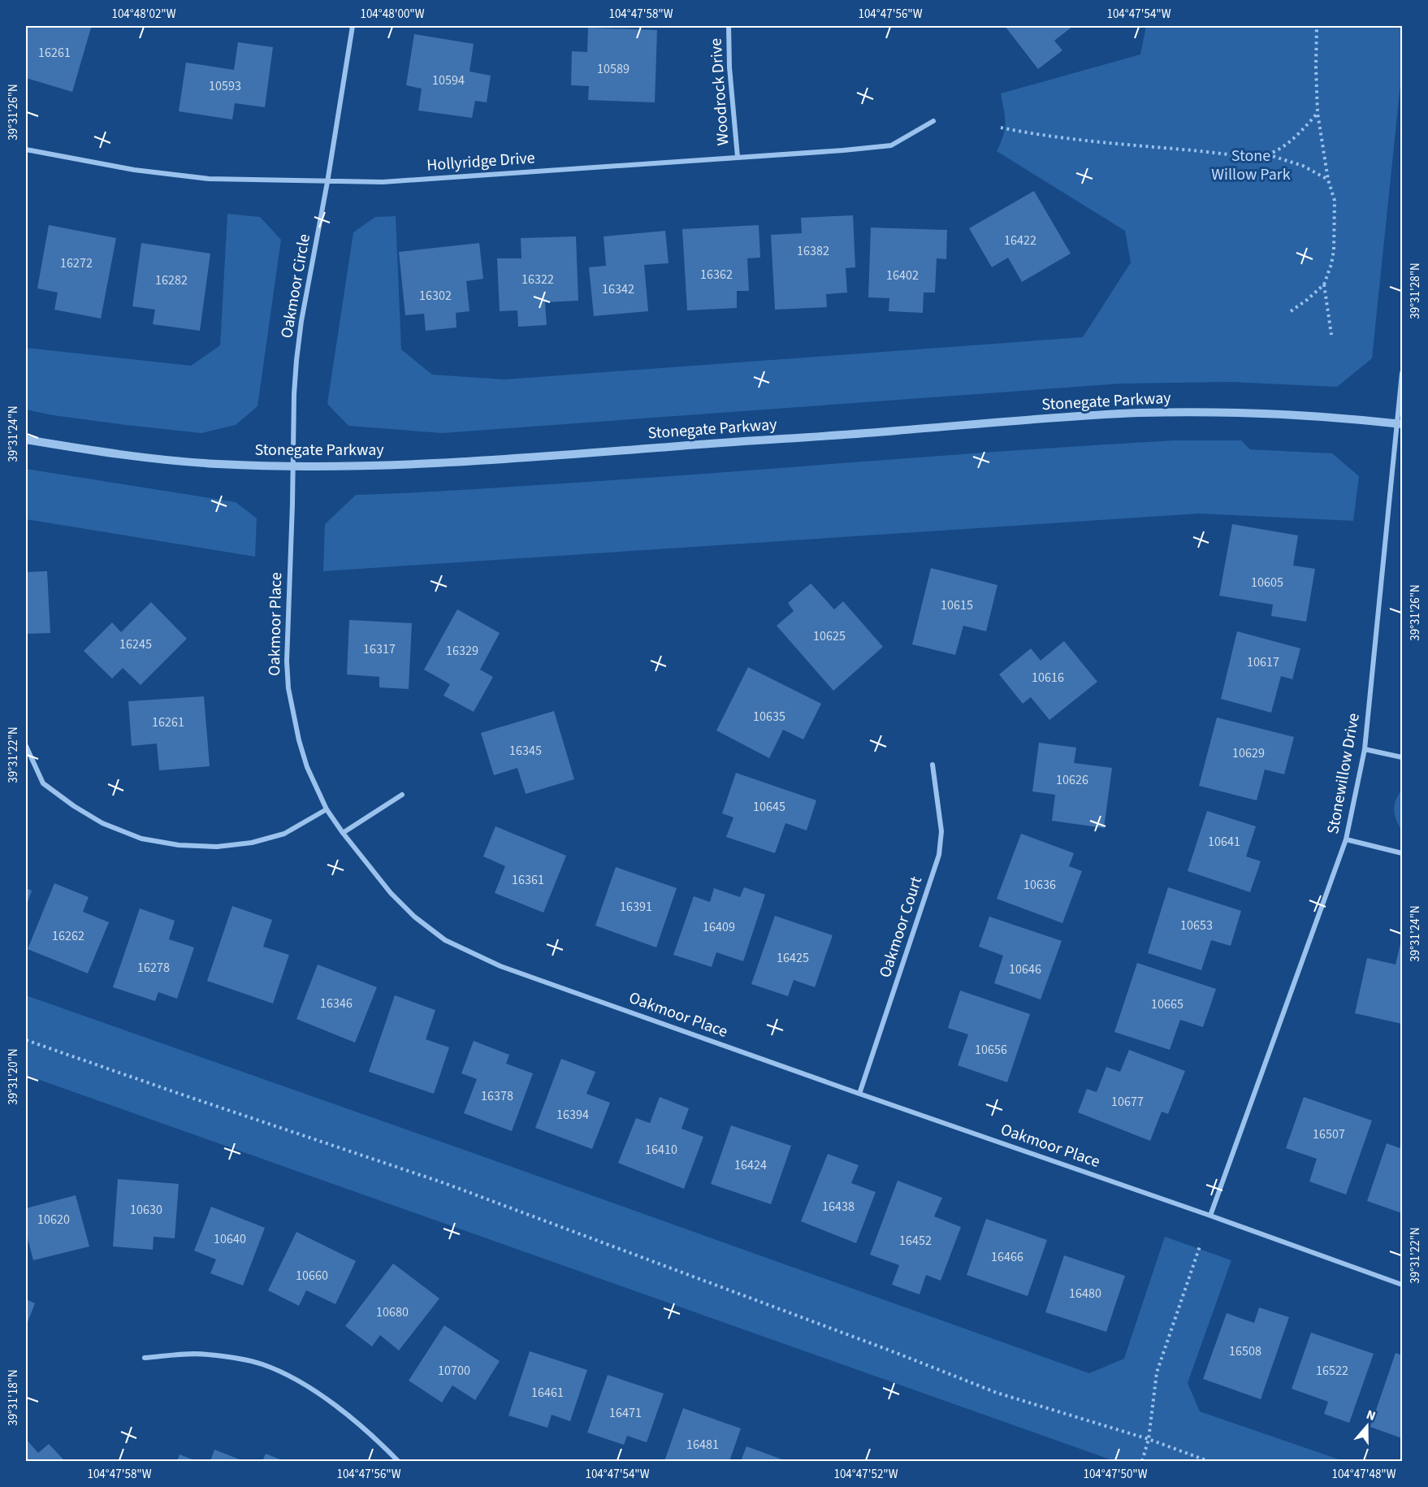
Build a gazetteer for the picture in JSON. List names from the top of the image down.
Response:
{
  "streets": {
    "street": [
      "Woodrock Drive",
      "Hollyridge Drive",
      "Oakmoor Circle",
      "Stonegate Parkway",
      "Oakmoor Place",
      "Stonewillow Drive",
      "Oakmoor Court"
    ]
  },
  "crossings": [
    ["Woodrock Drive", "Hollyridge Drive"],
    ["Hollyridge Drive", "Oakmoor Circle"],
    ["Oakmoor Circle", "Stonegate Parkway"],
    ["Oakmoor Circle", "Oakmoor Place"],
    ["Stonegate Parkway", "Oakmoor Place"],
    ["Stonegate Parkway", "Stonewillow Drive"],
    ["Oakmoor Place", "Stonewillow Drive"],
    ["Oakmoor Place", "Oakmoor Court"]
  ],
  "parks": ["Stone Willow Park"],
  "house_numbers": [
    "16261",
    "10589",
    "10594",
    "10593",
    "16422",
    "16382",
    "16272",
    "16362",
    "16402",
    "16322",
    "16282",
    "16342",
    "16302",
    "10605",
    "10615",
    "10625",
    "16245",
    "16317",
    "16329",
    "10617",
    "10616",
    "10635",
    "16261",
    "16345",
    "10629",
    "10626",
    "10645",
    "10641",
    "16361",
    "10636",
    "16391",
    "10653",
    "16409",
    "16262",
    "16425",
    "16278",
    "10646",
    "16346",
    "10665",
    "10656",
    "16378",
    "10677",
    "16394",
    "16507",
    "16410",
    "16424",
    "16438",
    "10630",
    "10620",
    "10640",
    "16452",
    "16466",
    "10660",
    "16480",
    "10680",
    "16508",
    "10700",
    "16522",
    "16461",
    "16471",
    "16481"
  ],
  "north": "top",
  "coordinates": [
    "104°48'02\"W",
    "104°48'00\"W",
    "104°47'58\"W",
    "104°47'56\"W",
    "104°47'54\"W",
    "39°31'26\"N",
    "39°31'28\"N",
    "39°31'24\"N",
    "39°31'22\"N",
    "39°31'20\"N",
    "39°31'18\"N",
    "104°47'52\"W",
    "104°47'50\"W",
    "104°47'48\"W"
  ]
}
